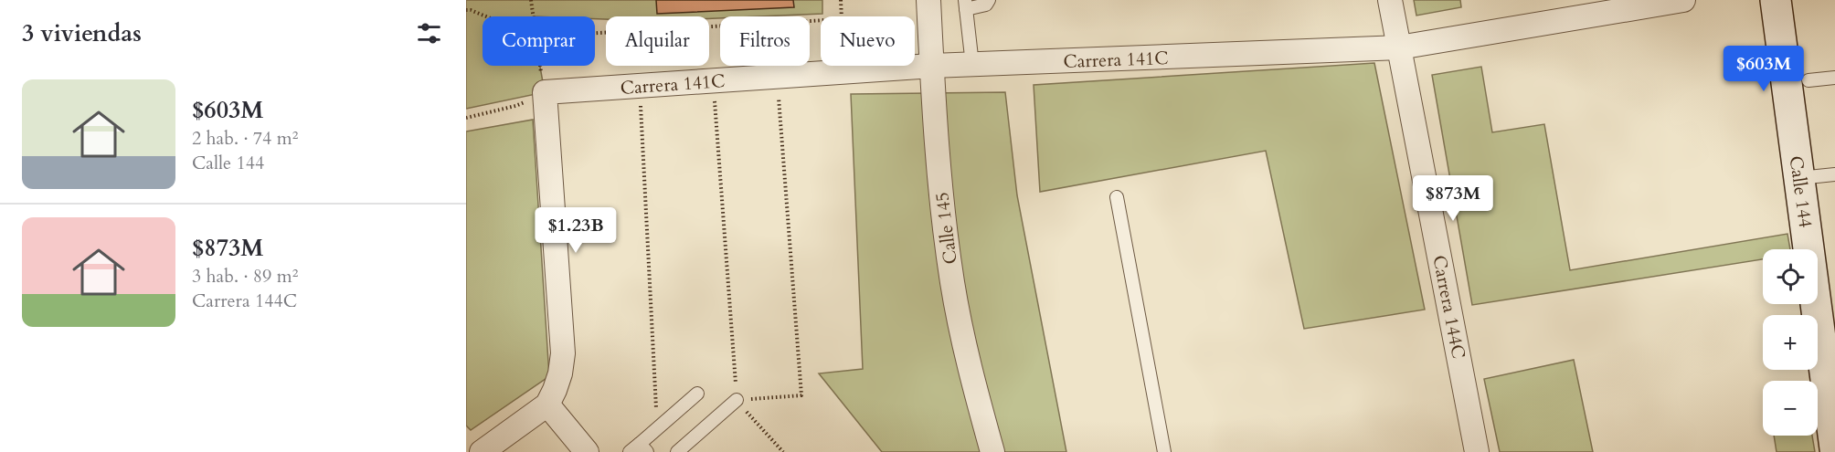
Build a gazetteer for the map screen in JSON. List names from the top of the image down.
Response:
{
  "streets": {
    "street": [
      "Carrera 141C",
      "Calle 144",
      "Calle 145",
      "Carrera 144C"
    ]
  },
  "crossings": [
    ["Carrera 141C", "Calle 145"],
    ["Carrera 141C", "Carrera 144C"]
  ],
  "page": {
    "heading": "3 viviendas",
    "chip": [
      "Comprar",
      "Alquilar",
      "Filtros",
      "Nuevo"
    ],
    "price": ["$603M", "$873M", "$1.23B"],
    "list": [
      {
        "name": "$603M",
        "note": "2 hab. · 74 m² · Calle 144"
      },
      {
        "name": "$873M",
        "note": "3 hab. · 89 m² · Carrera 144C"
      }
    ],
    "map_buttons": ["+", "−"]
  }
}
